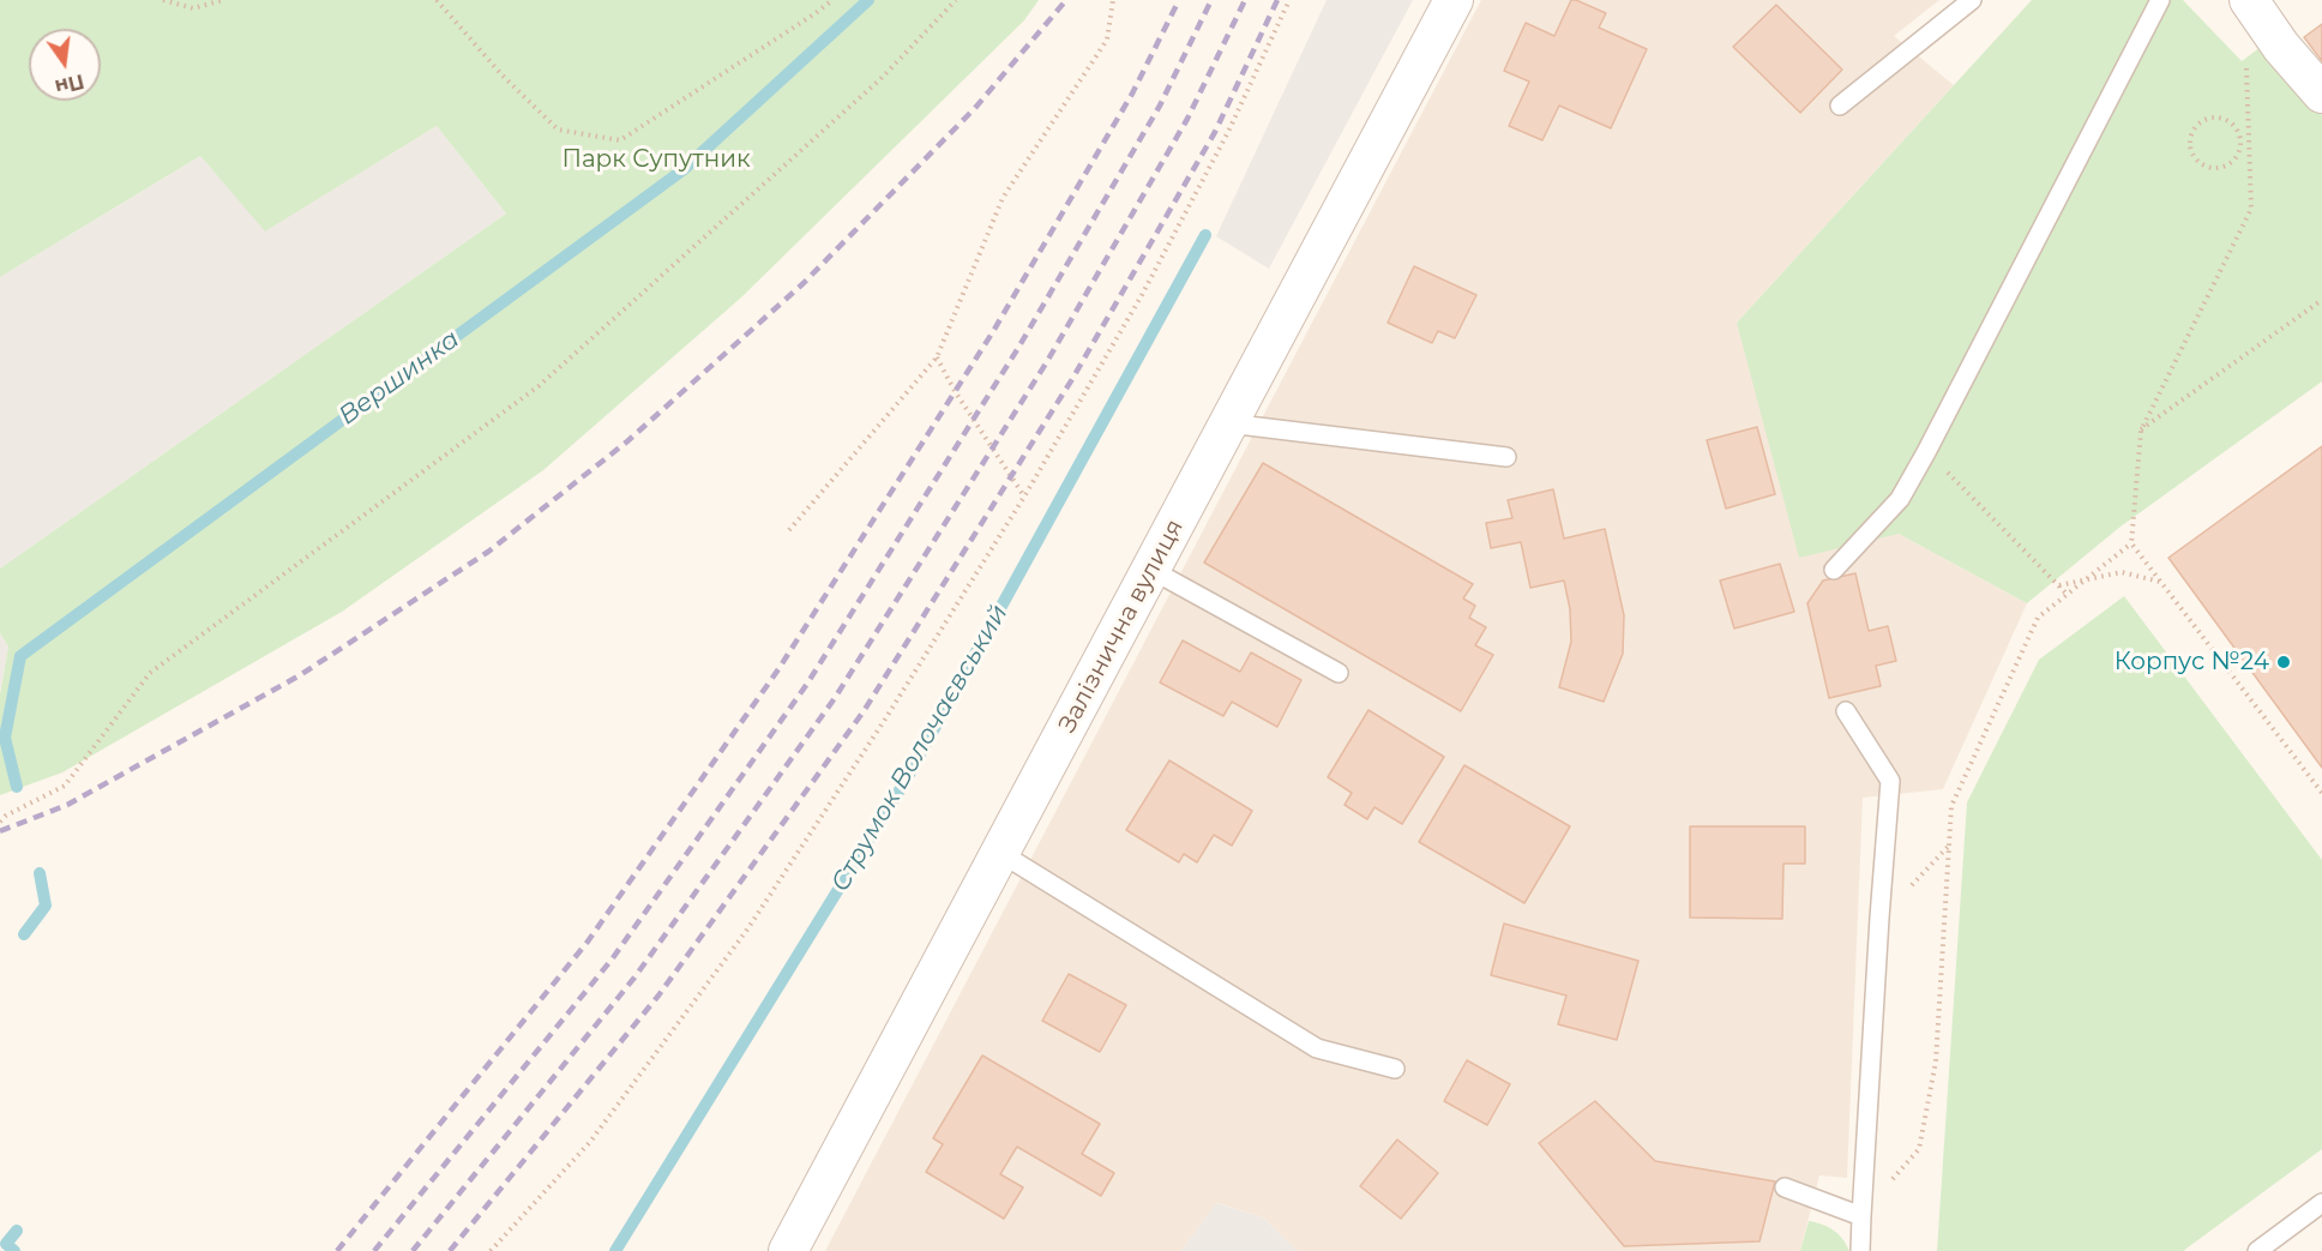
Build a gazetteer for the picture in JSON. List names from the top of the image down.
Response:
{
  "streets": {
    "street": ["Залізнична вулиця"]
  },
  "water": ["Вершинка", "Струмок Волочаєвський"],
  "parks": ["Парк Супутник"],
  "places": ["Корпус №24"],
  "north": "bottom"
}
